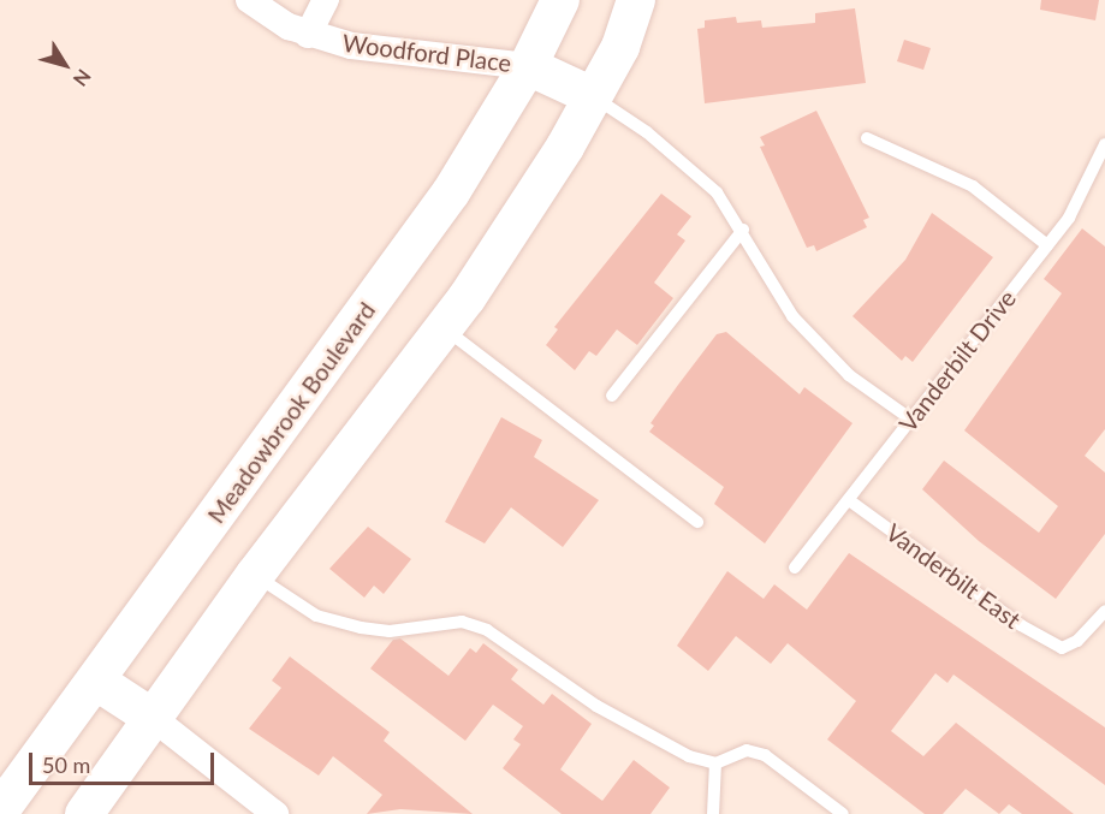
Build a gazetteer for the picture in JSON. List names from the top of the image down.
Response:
{
  "streets": {
    "main road": ["Meadowbrook Boulevard"],
    "street": ["Woodford Place"],
    "lane": ["Vanderbilt Drive", "Vanderbilt East"]
  },
  "crossings": [
    ["Woodford Place", "Meadowbrook Boulevard"],
    ["Vanderbilt Drive", "Vanderbilt East"]
  ],
  "scale_bar": "50 m",
  "north": "bottom right"
}
